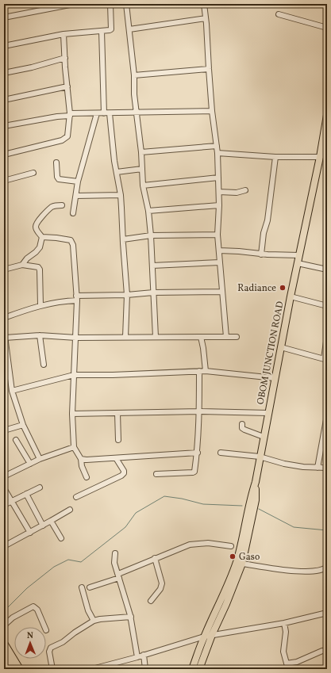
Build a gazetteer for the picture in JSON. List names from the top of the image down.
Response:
{
  "streets": {
    "main road": ["OBOM JUNCTION ROAD"]
  },
  "places": ["Radiance", "Gaso"],
  "north": "top"
}
